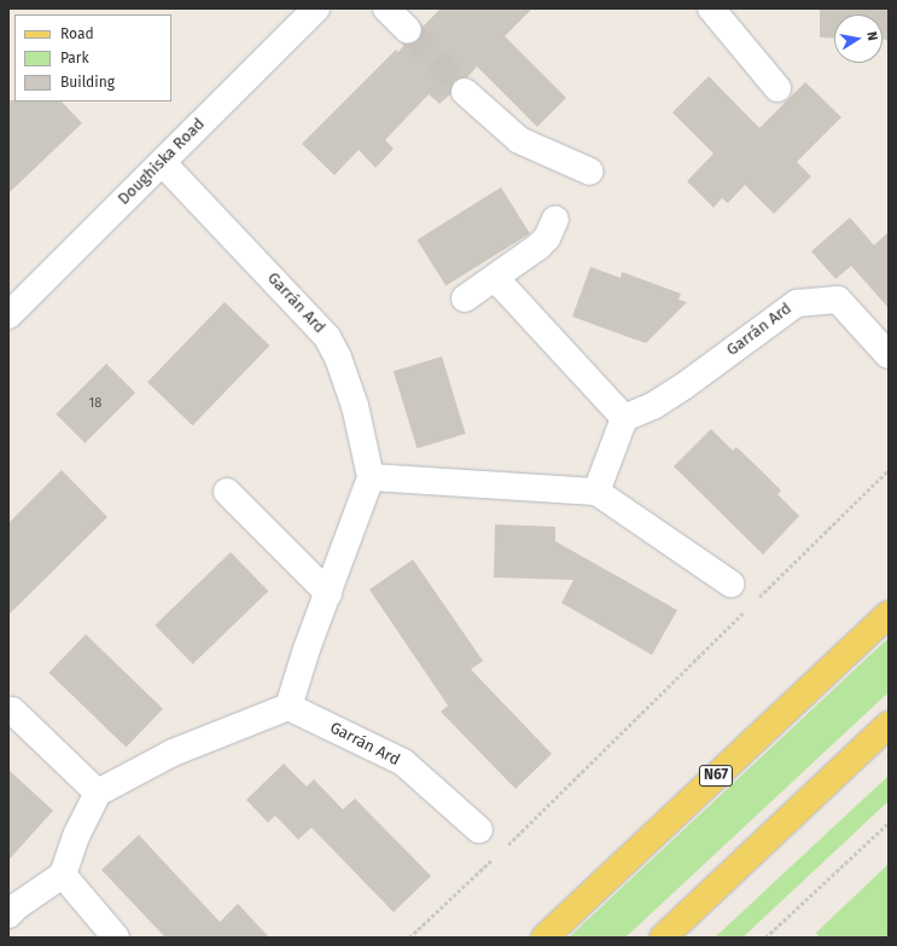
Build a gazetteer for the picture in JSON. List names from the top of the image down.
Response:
{
  "streets": {
    "main road": ["N67"],
    "street": ["Doughiska Road", "Garrán Ard"]
  },
  "crossings": [
    ["Doughiska Road", "Garrán Ard"]
  ],
  "house_numbers": ["18"],
  "legend": ["Road", "Park", "Building"],
  "north": "right"
}
